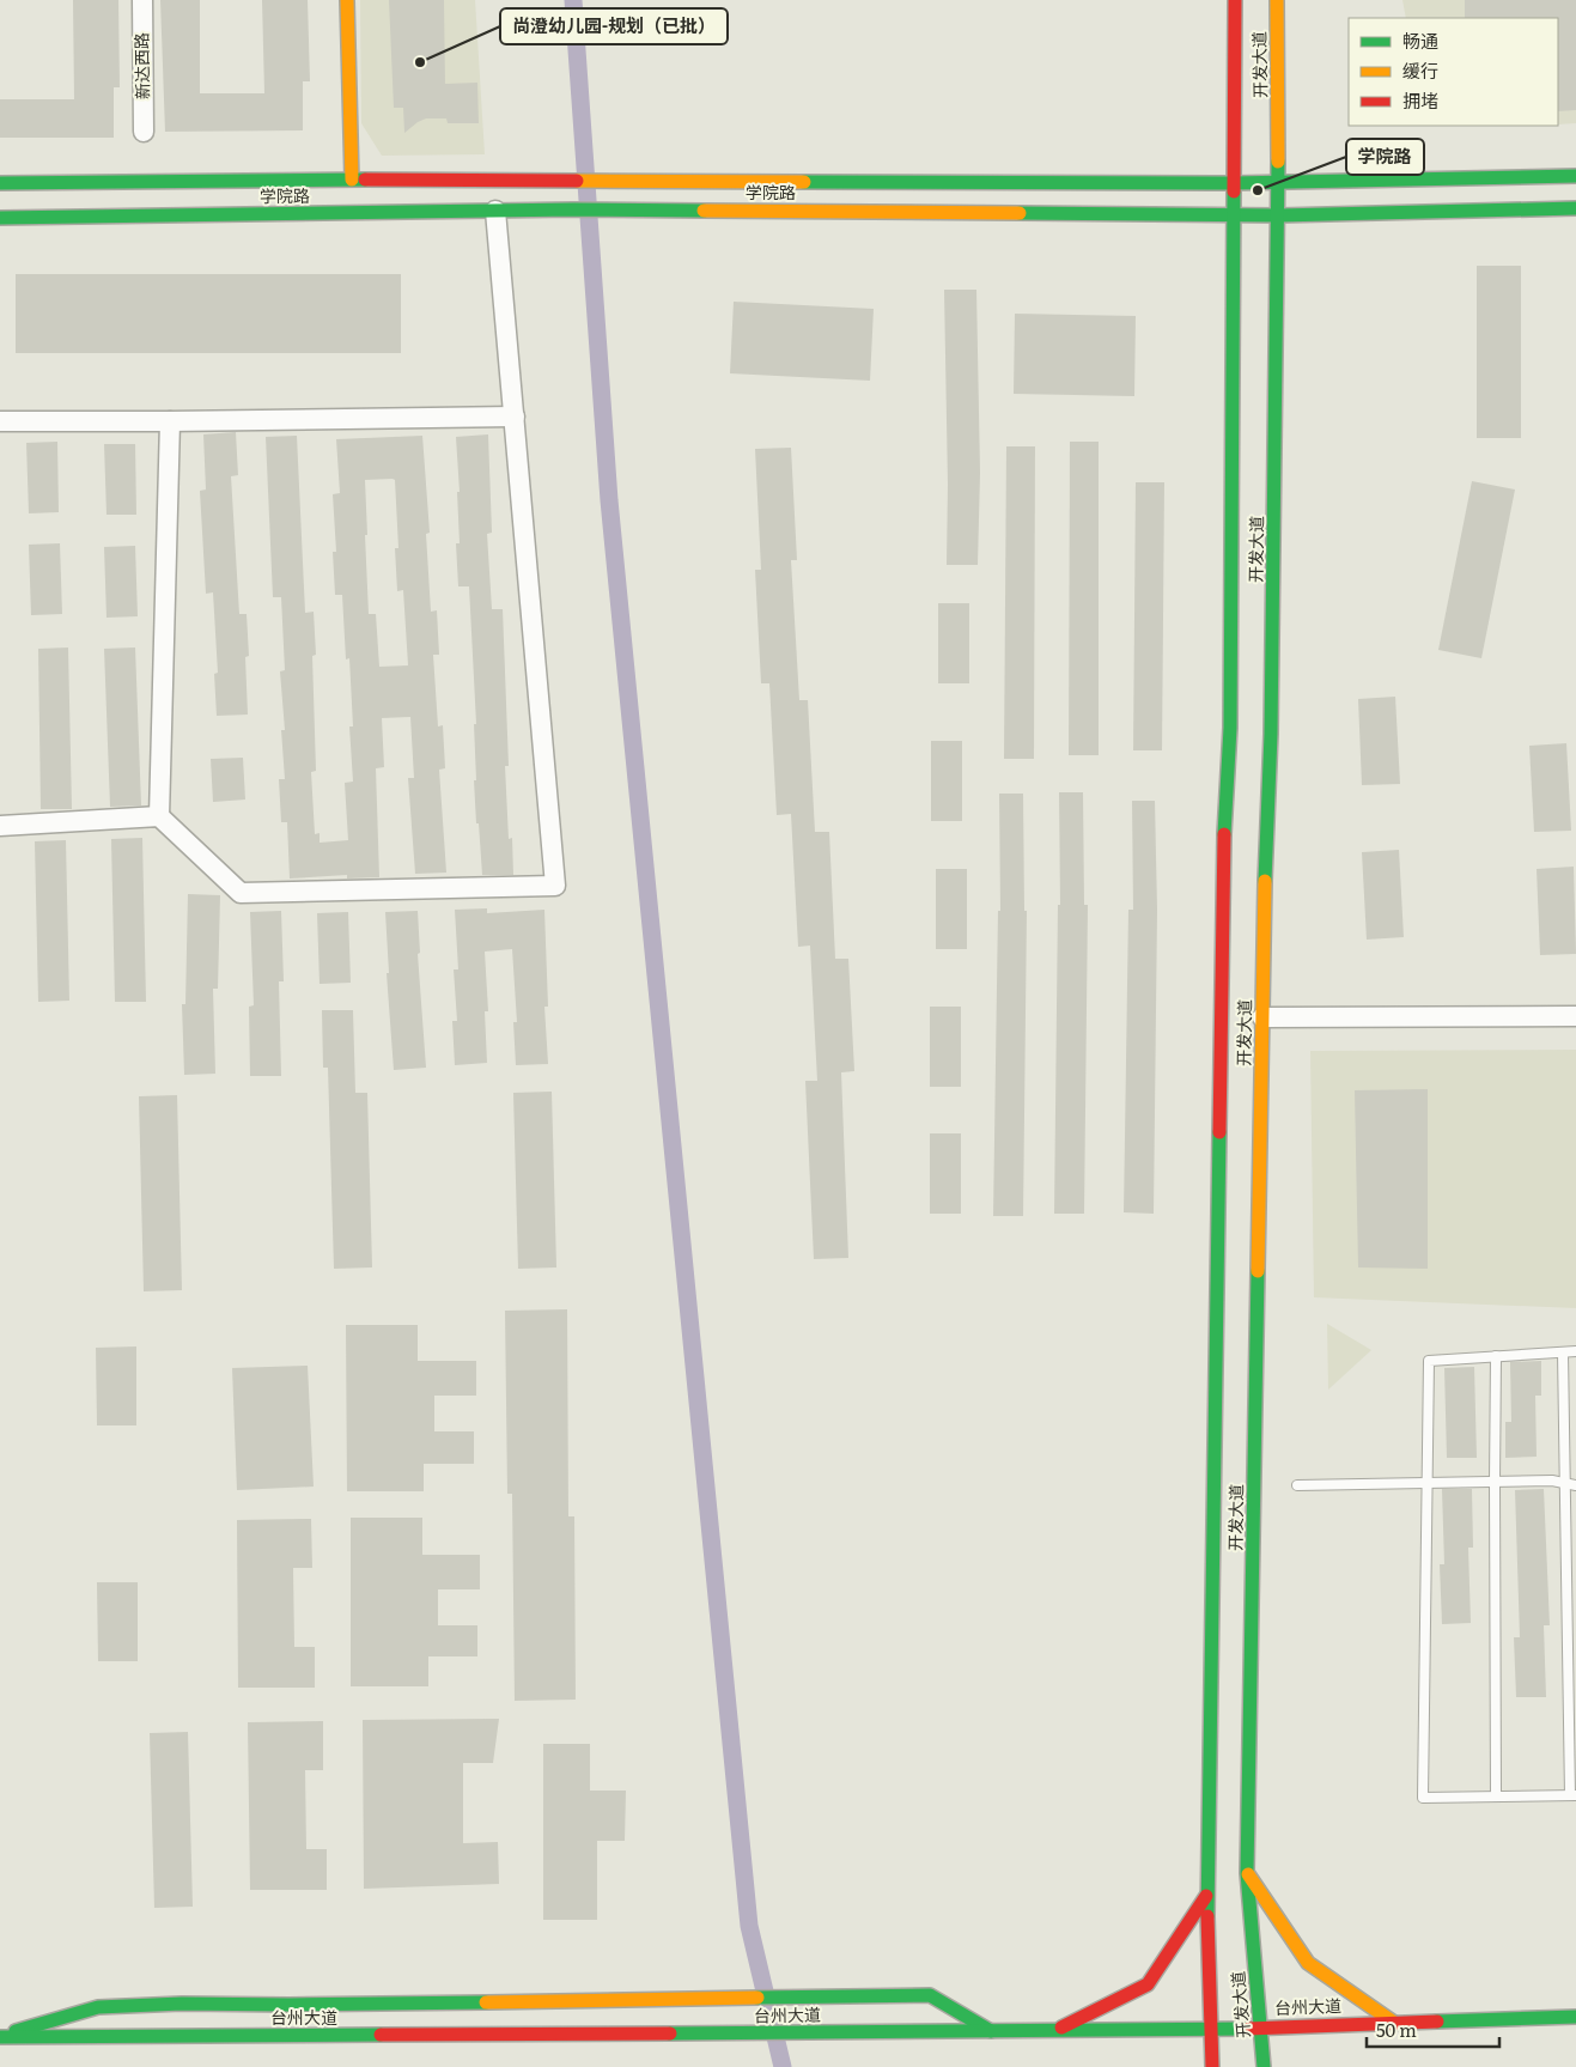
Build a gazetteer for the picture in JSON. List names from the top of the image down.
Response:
{
  "streets": {
    "main road": ["开发大道", "学院路", "台州大道"],
    "street": ["新达西路"]
  },
  "crossings": [
    ["开发大道", "学院路"],
    ["开发大道", "台州大道"]
  ],
  "places": ["尚澄幼儿园-规划（已批）", "学院路"],
  "legend": ["畅通", "缓行", "拥堵"],
  "scale_bar": "50 m"
}
